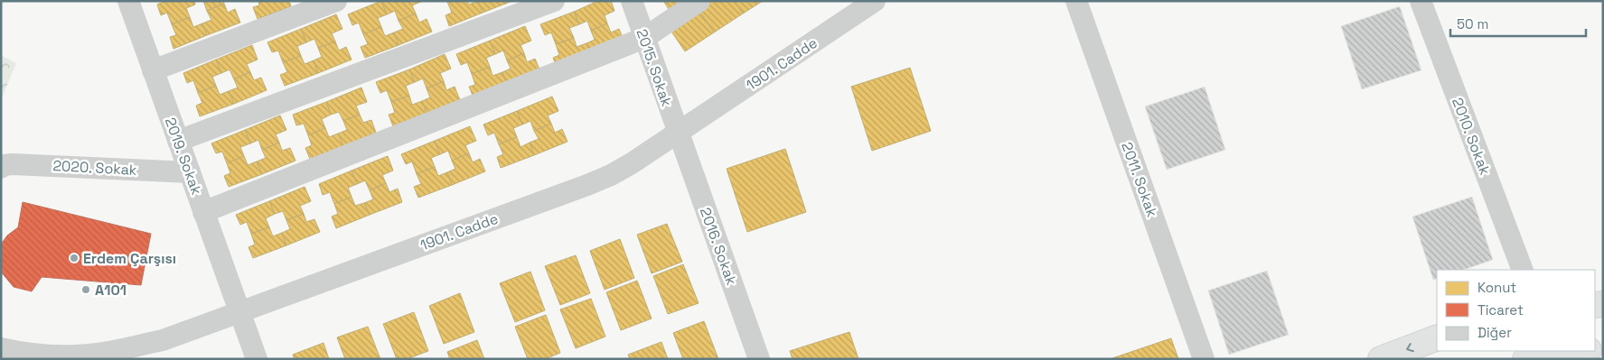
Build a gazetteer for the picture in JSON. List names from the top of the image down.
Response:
{
  "streets": {
    "street": [
      "1901. Cadde",
      "2015. Sokak",
      "2010. Sokak",
      "2019. Sokak",
      "2020. Sokak",
      "2011. Sokak",
      "2016. Sokak"
    ]
  },
  "crossings": [
    ["1901. Cadde", "2015. Sokak"],
    ["1901. Cadde", "2019. Sokak"],
    ["1901. Cadde", "2016. Sokak"],
    ["2015. Sokak", "2016. Sokak"],
    ["2019. Sokak", "2020. Sokak"]
  ],
  "places": ["Erdem Çarşısı", "A101"],
  "legend": ["Konut", "Ticaret", "Diğer"],
  "scale_bar": "50 m"
}
